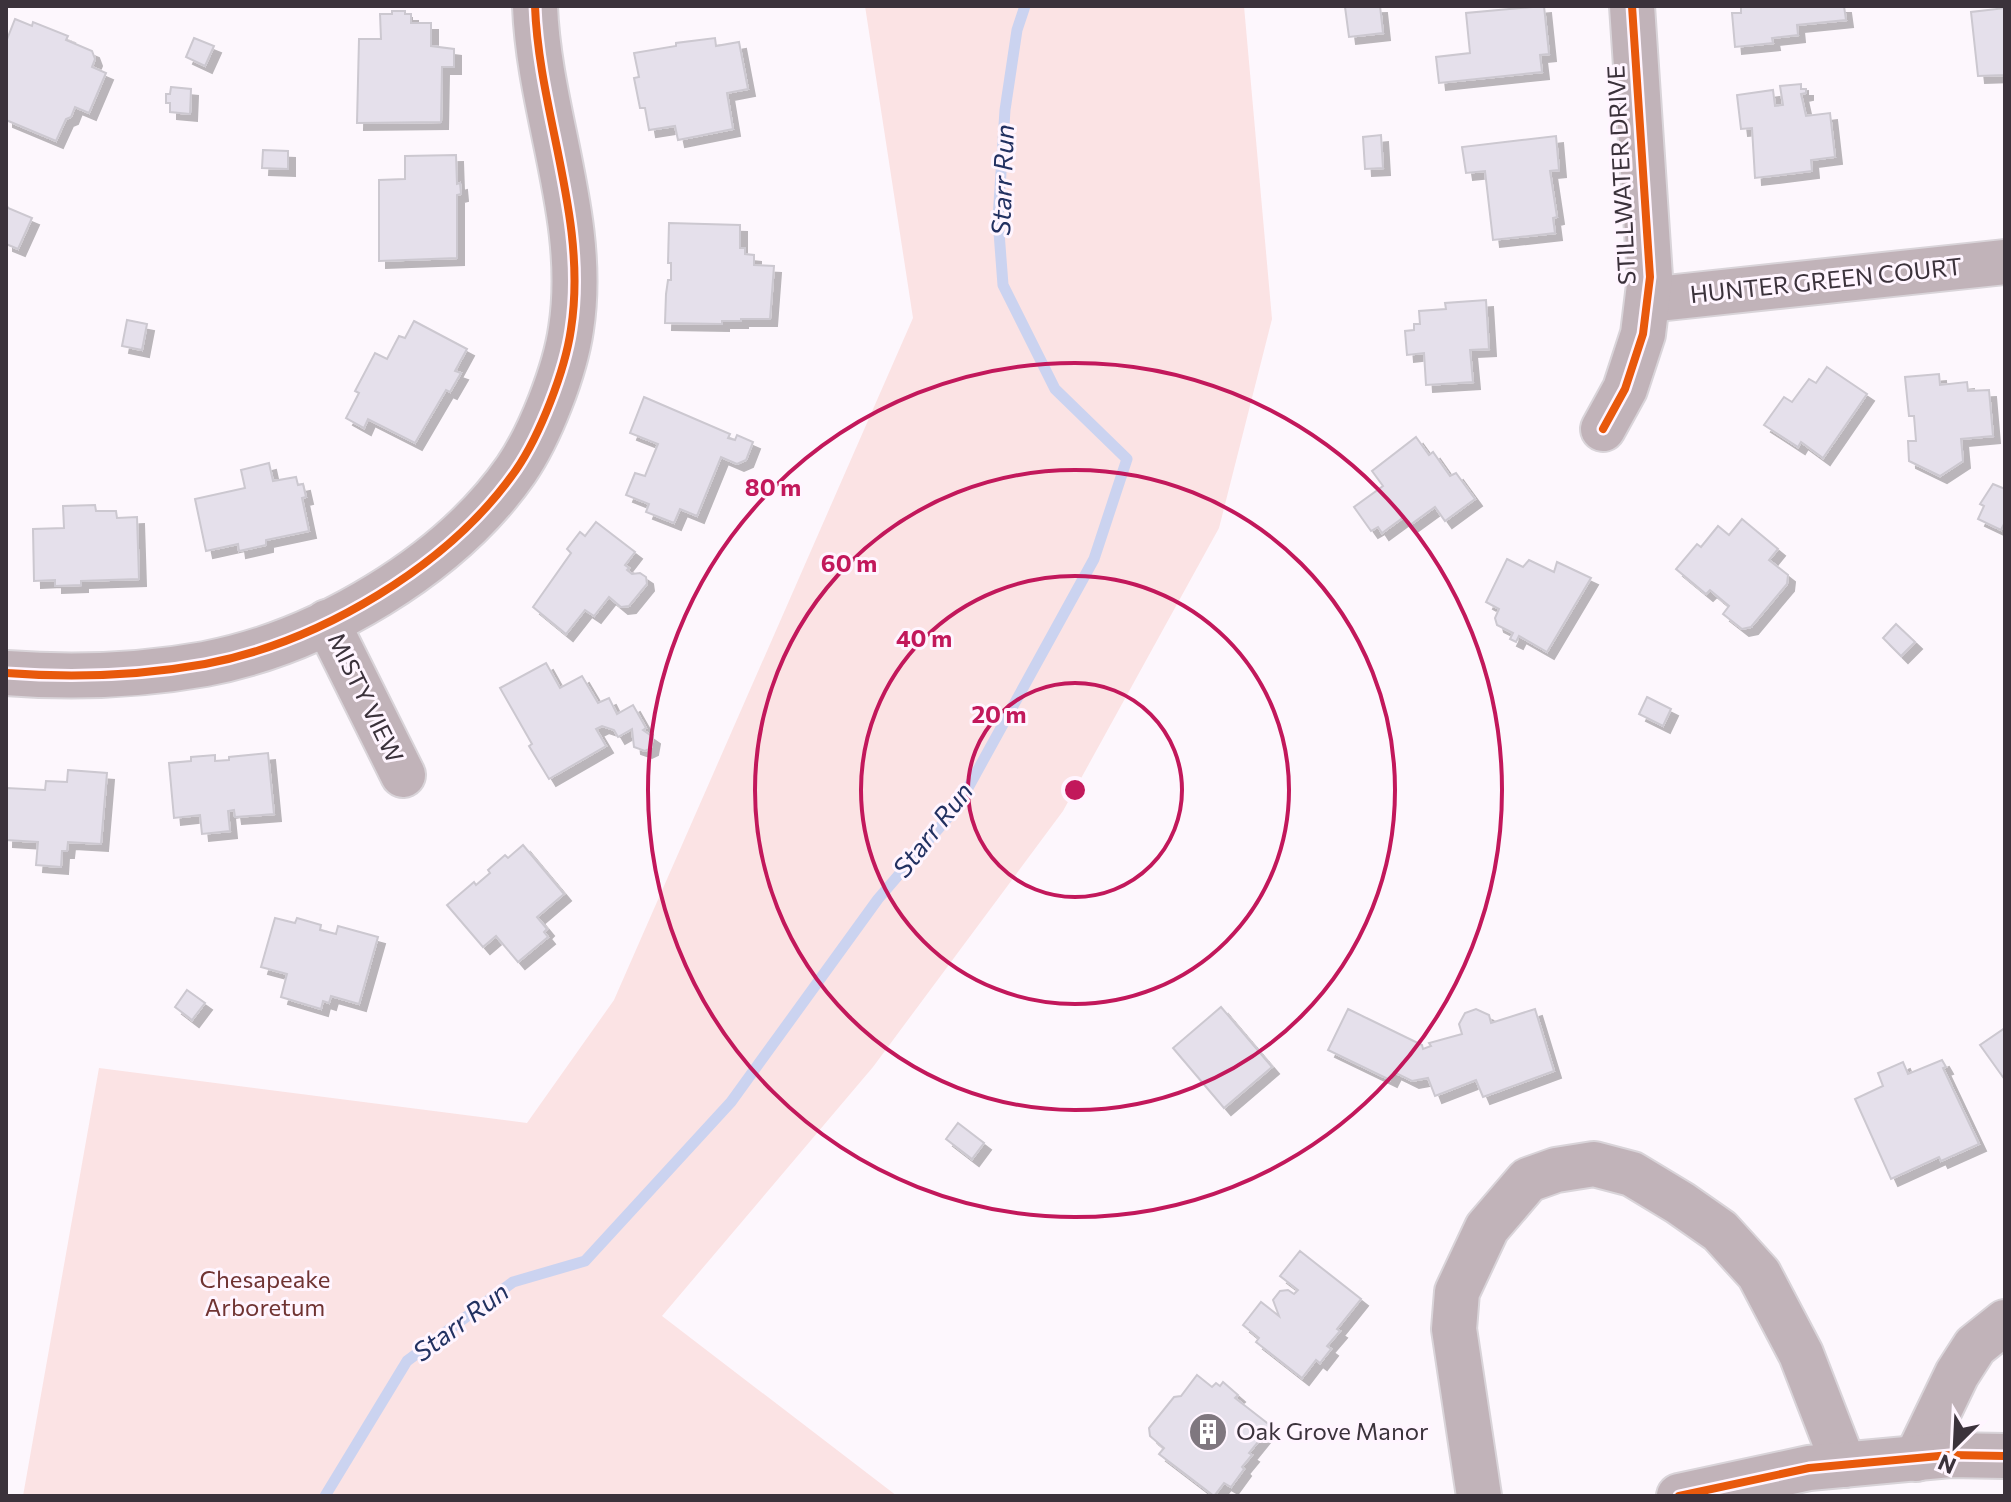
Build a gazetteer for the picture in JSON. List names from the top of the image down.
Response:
{
  "streets": {
    "street": ["STILLWATER DRIVE", "HUNTER GREEN COURT", "MISTY VIEW"]
  },
  "crossings": [
    ["STILLWATER DRIVE", "HUNTER GREEN COURT"]
  ],
  "water": ["Starr Run"],
  "parks": ["Chesapeake Arboretum"],
  "places": {
    "building": ["Oak Grove Manor"]
  },
  "north": "bottom left",
  "rings": [
    "80 m",
    "60 m",
    "40 m",
    "20 m"
  ]
}
